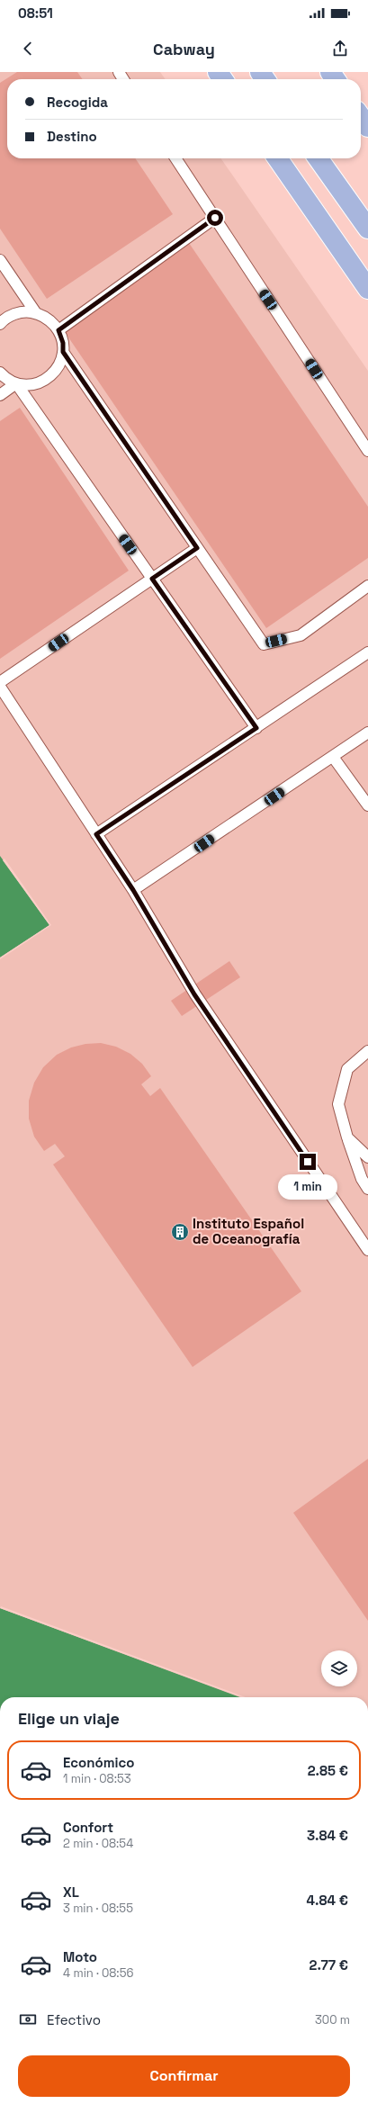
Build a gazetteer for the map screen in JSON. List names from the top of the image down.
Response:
{
  "places": {
    "building": ["Instituto Español de Oceanografía"]
  },
  "page": {
    "status": "08:51",
    "header": "Cabway",
    "banner": ["Recogida", "Destino"],
    "bubble": "1 min",
    "heading": "Elige un viaje",
    "list": [
      {
        "name": "Económico",
        "note": "1 min · 08:53",
        "value": "2.85 €"
      },
      {
        "name": "Confort",
        "note": "2 min · 08:54",
        "value": "3.84 €"
      },
      {
        "name": "XL",
        "note": "3 min · 08:55",
        "value": "4.84 €"
      },
      {
        "name": "Moto",
        "note": "4 min · 08:56",
        "value": "2.77 €"
      }
    ],
    "pay": ["Efectivo", "300 m"],
    "buttons": "Confirmar"
  }
}
